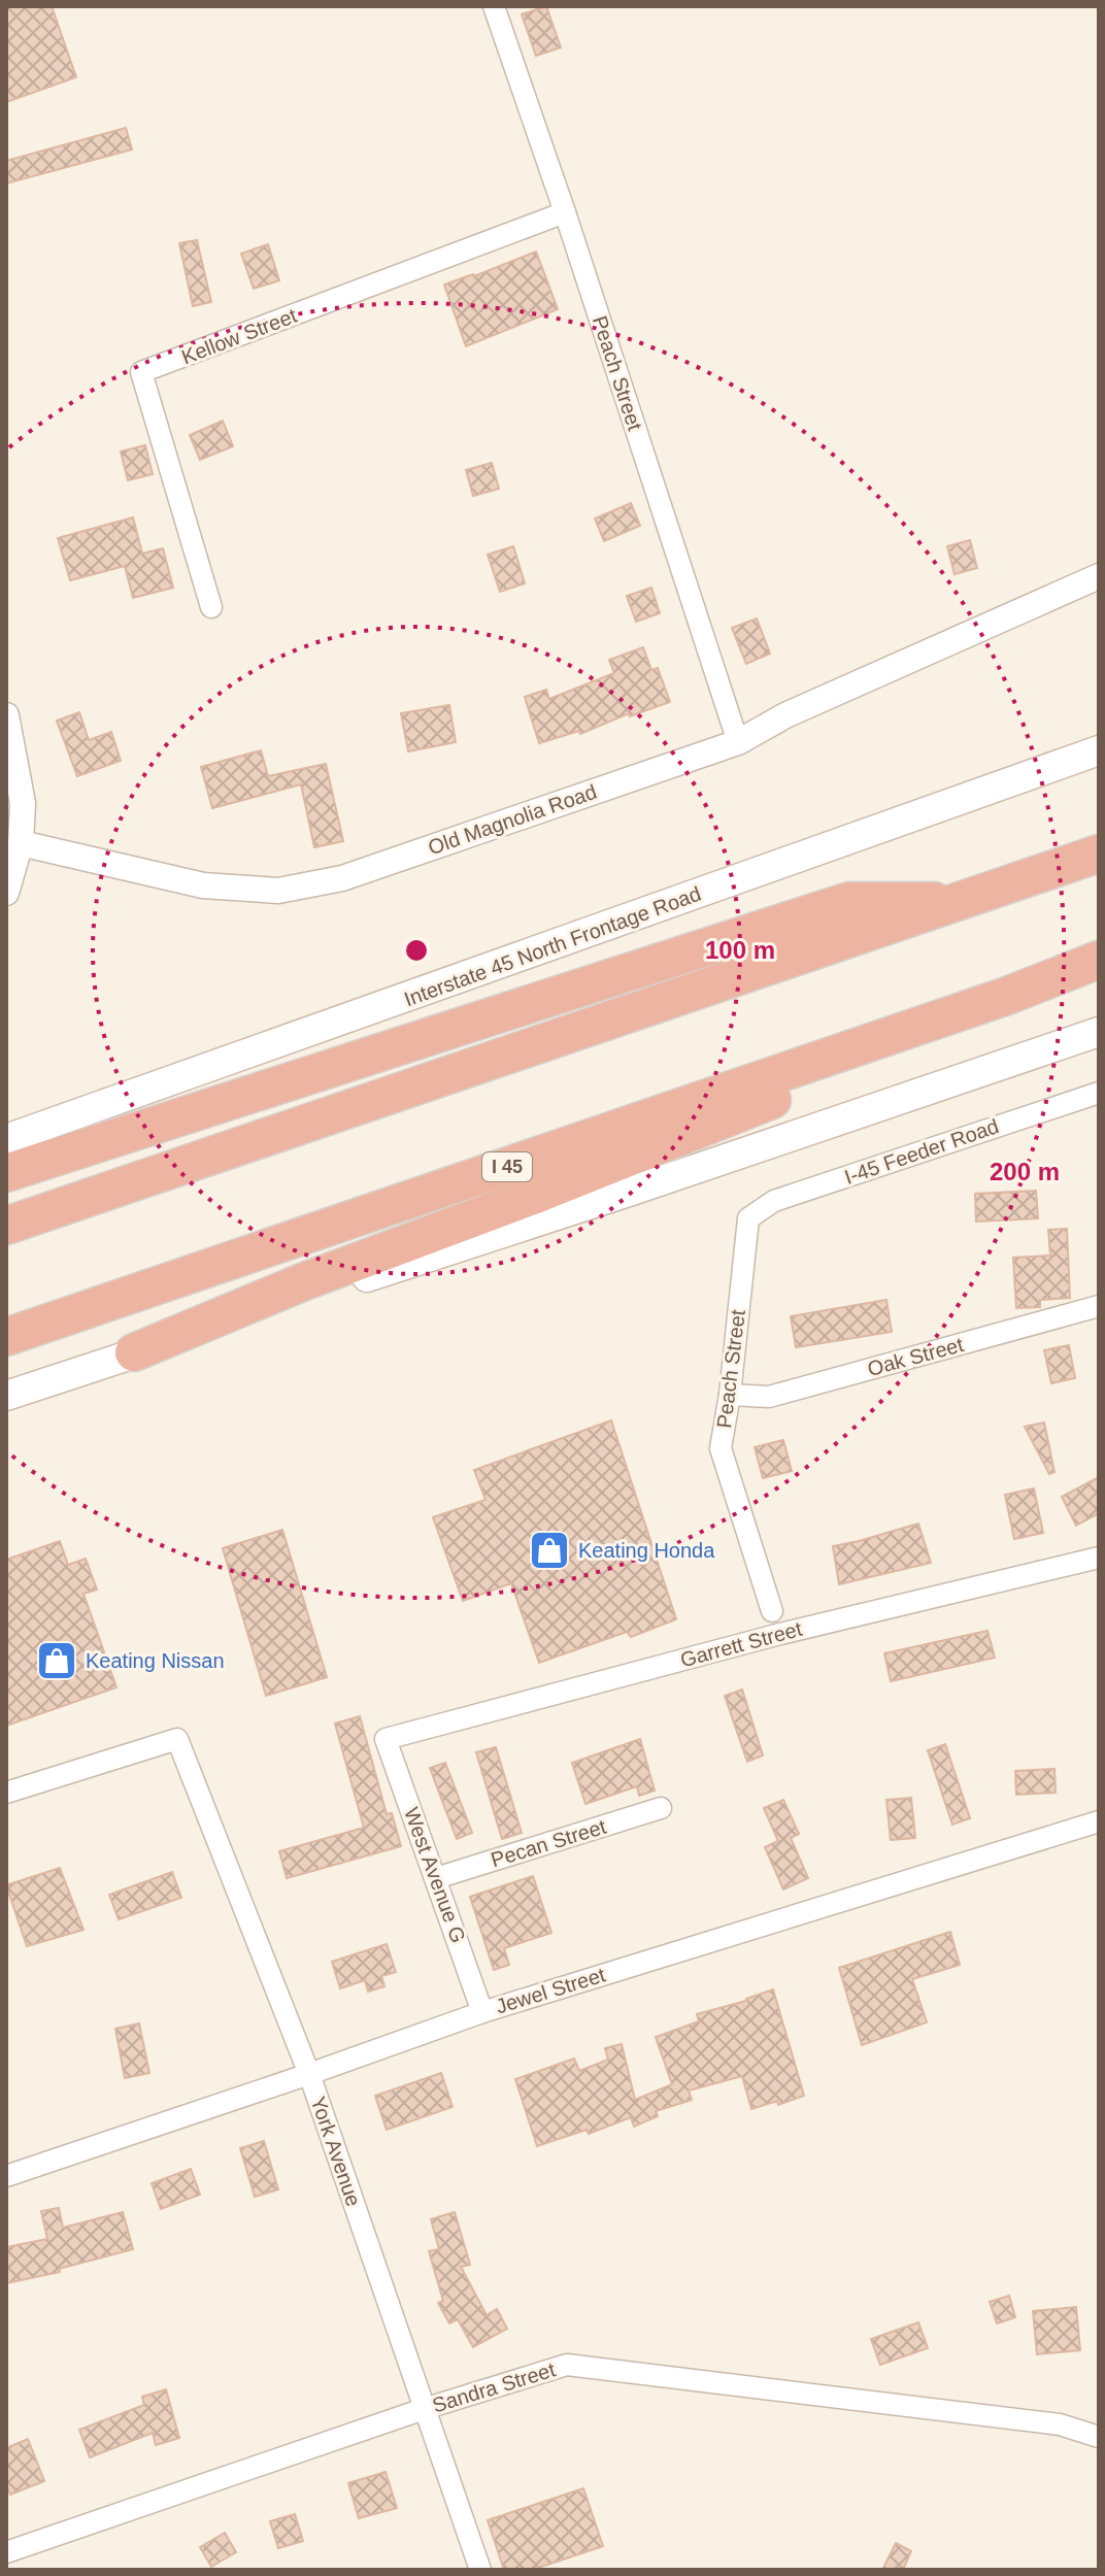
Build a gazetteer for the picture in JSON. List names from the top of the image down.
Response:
{
  "streets": {
    "highway": ["I 45"],
    "main road": ["Interstate 45 North Frontage Road"],
    "street": [
      "Kellow Street",
      "Peach Street",
      "Old Magnolia Road",
      "I-45 Feeder Road",
      "Oak Street",
      "Garrett Street",
      "Pecan Street",
      "West Avenue G",
      "Jewel Street",
      "York Avenue",
      "Sandra Street"
    ]
  },
  "crossings": [
    ["Kellow Street", "Peach Street"],
    ["Peach Street", "Old Magnolia Road"],
    ["Peach Street", "I-45 Feeder Road"],
    ["Peach Street", "Oak Street"],
    ["Garrett Street", "West Avenue G"],
    ["Pecan Street", "West Avenue G"],
    ["West Avenue G", "Jewel Street"],
    ["Jewel Street", "York Avenue"],
    ["York Avenue", "Sandra Street"]
  ],
  "places": {
    "shop": ["Keating Honda", "Keating Nissan"]
  },
  "rings": ["100 m", "200 m"]
}
